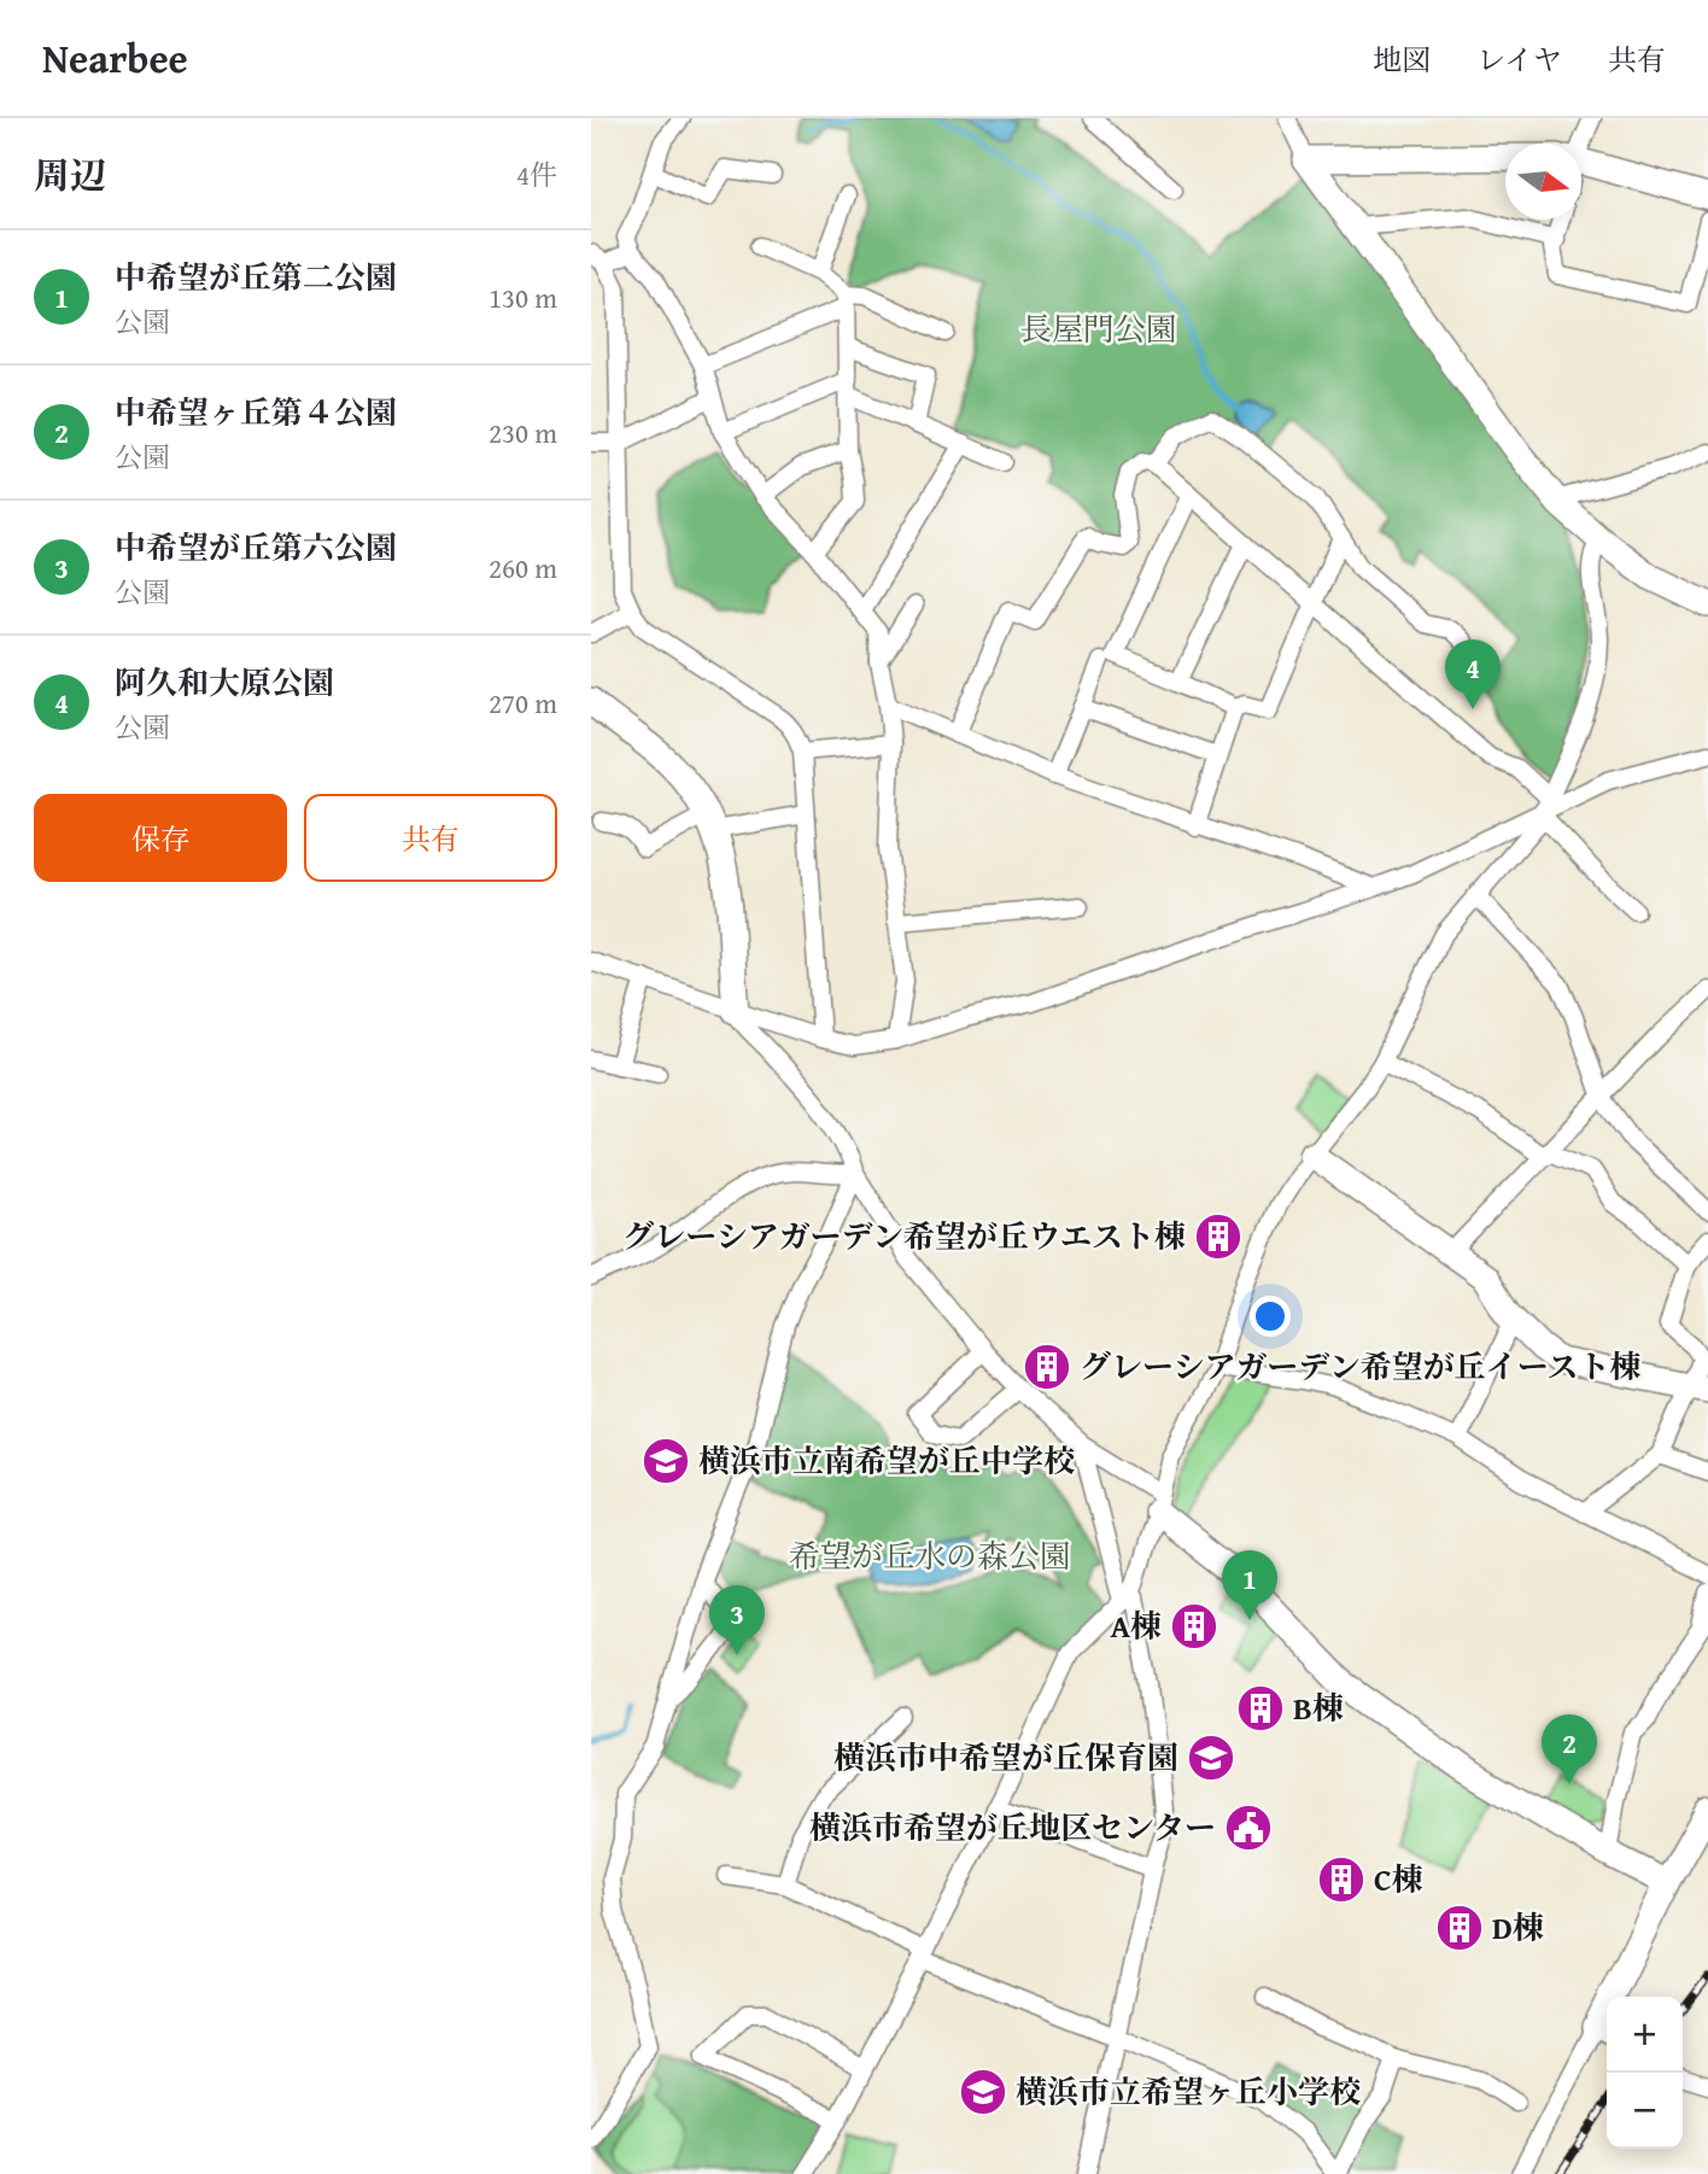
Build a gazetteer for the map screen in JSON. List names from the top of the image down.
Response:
{
  "parks": ["長屋門公園", "希望が丘水の森公園"],
  "places": {
    "building": [
      "グレーシアガーデン希望が丘ウエスト棟",
      "グレーシアガーデン希望が丘イースト棟",
      "A棟",
      "B棟",
      "C棟",
      "D棟"
    ],
    "school or university": ["横浜市立南希望が丘中学校", "横浜市中希望が丘保育園", "横浜市立希望ヶ丘小学校"],
    "public building": ["横浜市希望が丘地区センター"]
  },
  "north": "right",
  "page": {
    "header": "Nearbee",
    "nav": ["地図", "レイヤ", "共有"],
    "heading": ["周辺", "4件"],
    "list": [
      {
        "mark": "1",
        "name": "中希望が丘第二公園",
        "note": "公園",
        "value": "130 m"
      },
      {
        "mark": "2",
        "name": "中希望ヶ丘第４公園",
        "note": "公園",
        "value": "230 m"
      },
      {
        "mark": "3",
        "name": "中希望が丘第六公園",
        "note": "公園",
        "value": "260 m"
      },
      {
        "mark": "4",
        "name": "阿久和大原公園",
        "note": "公園",
        "value": "270 m"
      }
    ],
    "pins": [
      "4",
      "1",
      "3",
      "2"
    ],
    "buttons": ["保存", "共有"],
    "map_buttons": ["+", "−"]
  }
}
